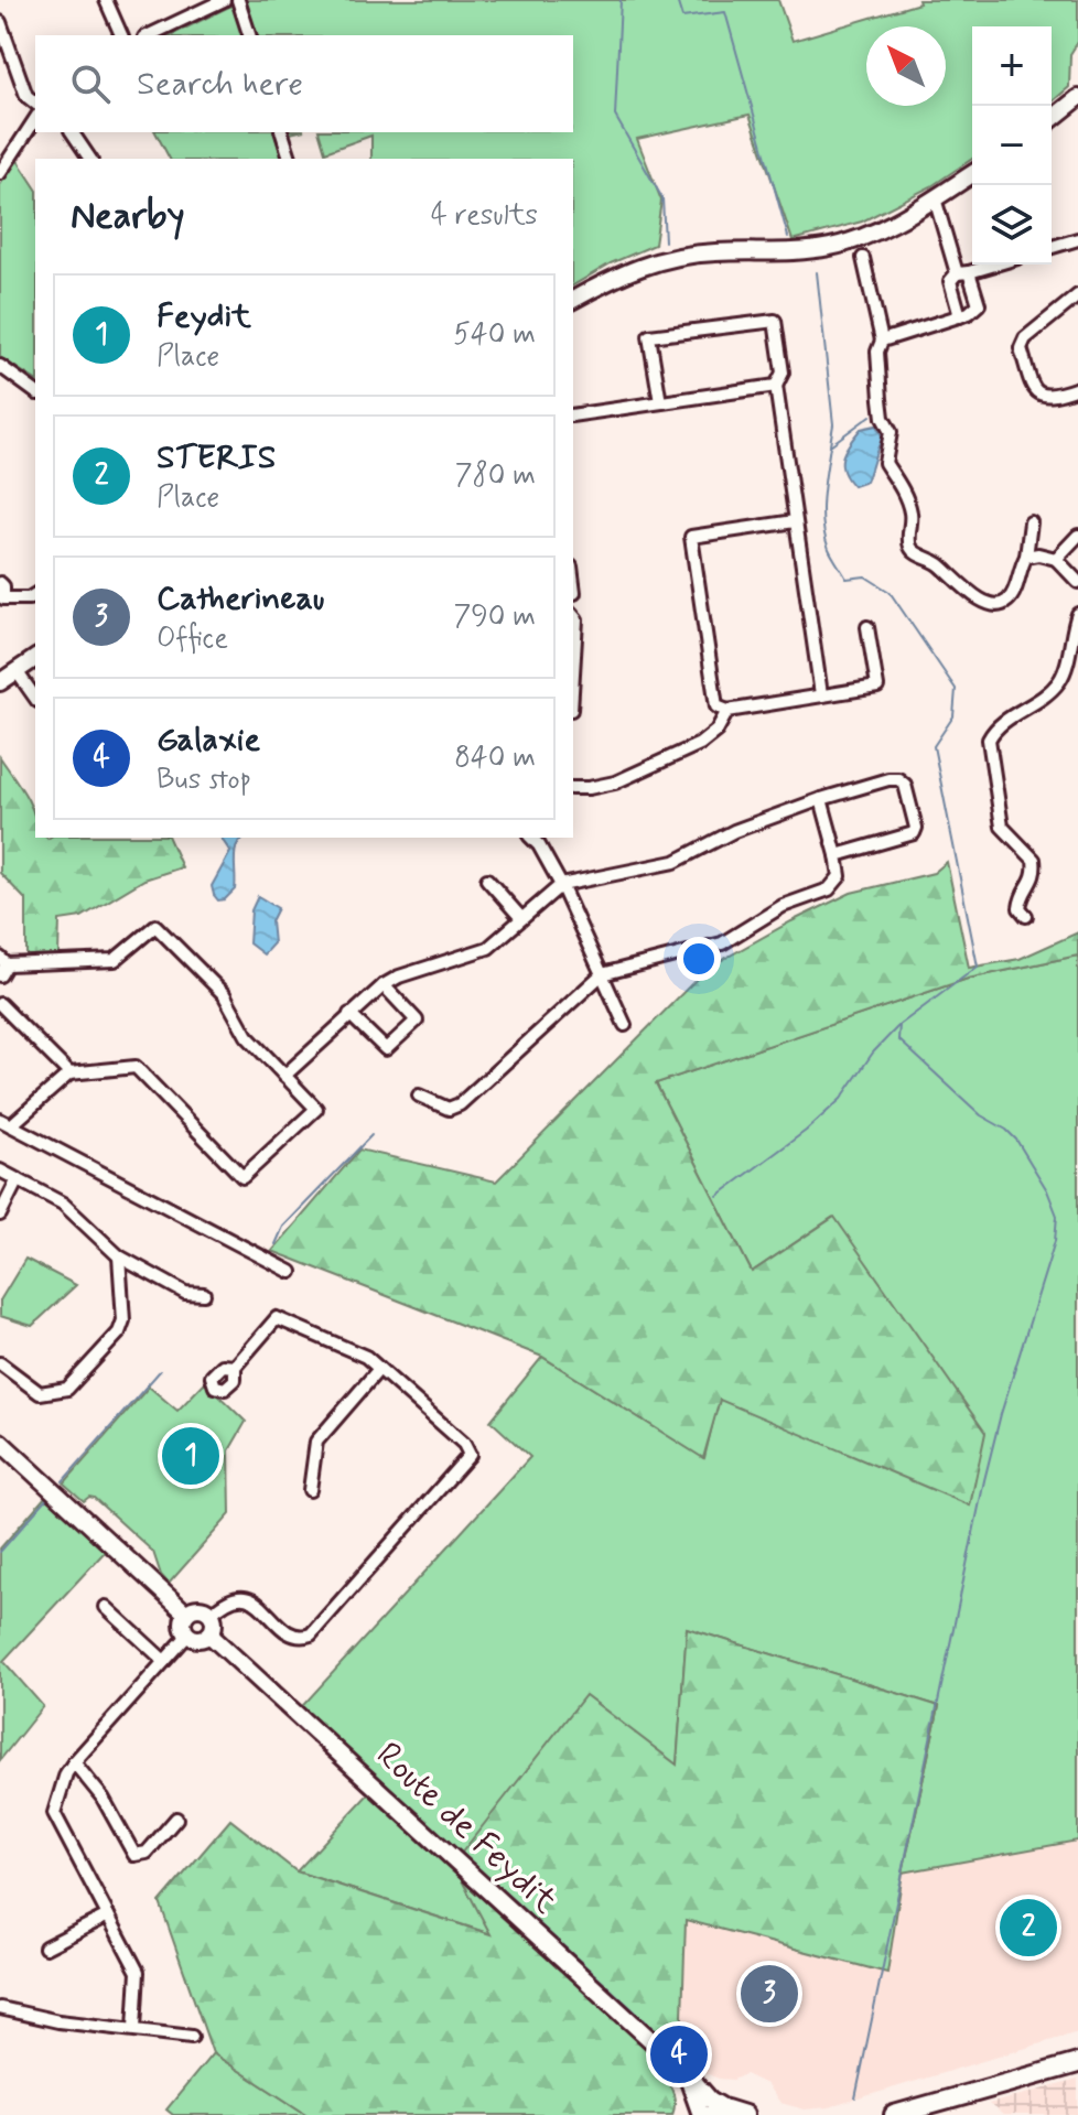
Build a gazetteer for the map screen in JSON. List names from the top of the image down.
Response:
{
  "streets": {
    "street": ["Route de Feydit"]
  },
  "north": "top left",
  "page": {
    "map_buttons": ["+", "−"],
    "search": "Search here",
    "heading": ["Nearby", "4 results"],
    "list": [
      {
        "mark": "1",
        "name": "Feydit",
        "note": "Place",
        "value": "540 m"
      },
      {
        "mark": "2",
        "name": "STERIS",
        "note": "Place",
        "value": "780 m"
      },
      {
        "mark": "3",
        "name": "Catherineau",
        "note": "Office",
        "value": "790 m"
      },
      {
        "mark": "4",
        "name": "Galaxie",
        "note": "Bus stop",
        "value": "840 m"
      }
    ],
    "pins": [
      "1",
      "2",
      "3",
      "4"
    ]
  }
}
